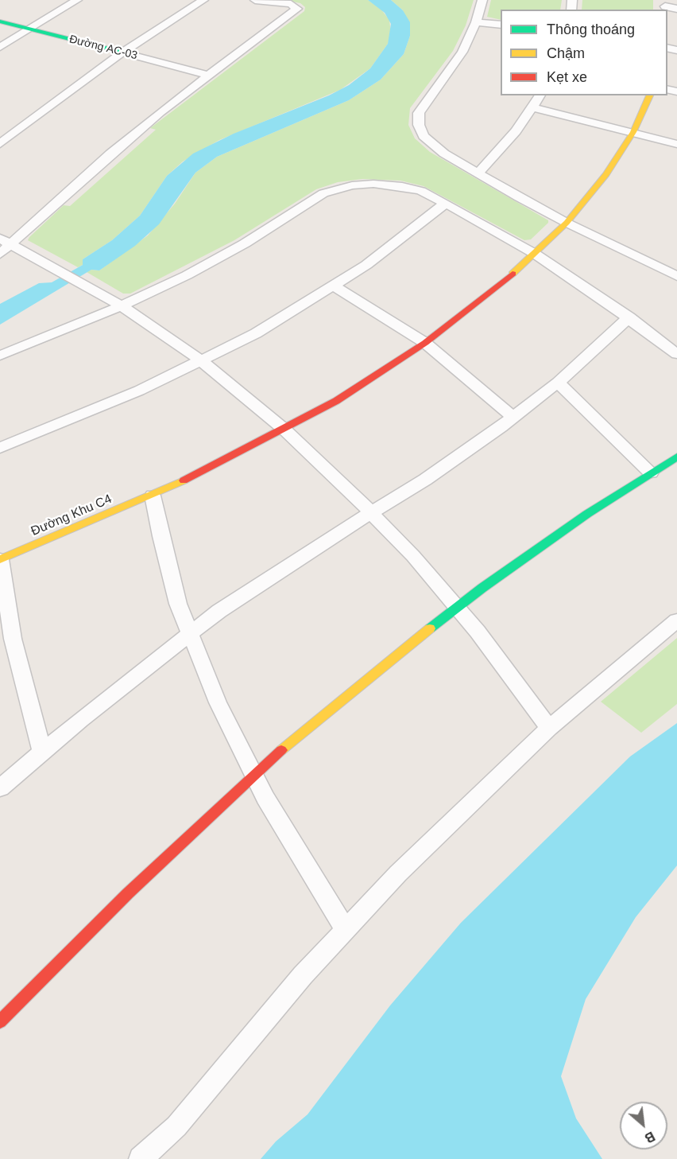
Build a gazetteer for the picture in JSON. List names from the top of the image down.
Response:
{
  "streets": {
    "street": ["Đường AC-03", "Đường Khu C4"]
  },
  "legend": ["Thông thoáng", "Chậm", "Kẹt xe"],
  "north": "bottom right"
}
